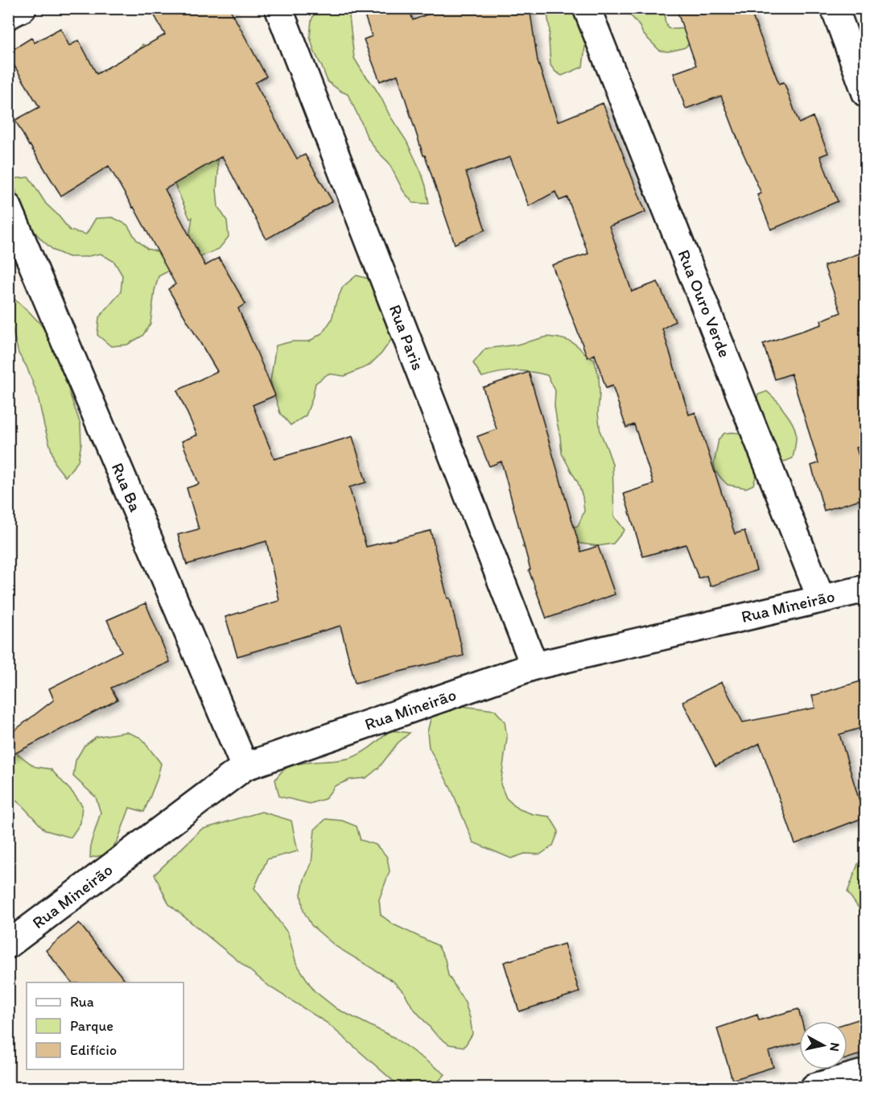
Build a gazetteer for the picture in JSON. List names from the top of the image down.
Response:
{
  "streets": {
    "street": [
      "Rua Ouro Verde",
      "Rua Paris",
      "Rua Ba",
      "Rua Mineirão"
    ]
  },
  "crossings": [
    ["Rua Ouro Verde", "Rua Mineirão"],
    ["Rua Paris", "Rua Mineirão"],
    ["Rua Ba", "Rua Mineirão"]
  ],
  "legend": ["Rua", "Parque", "Edifício"],
  "north": "right"
}
